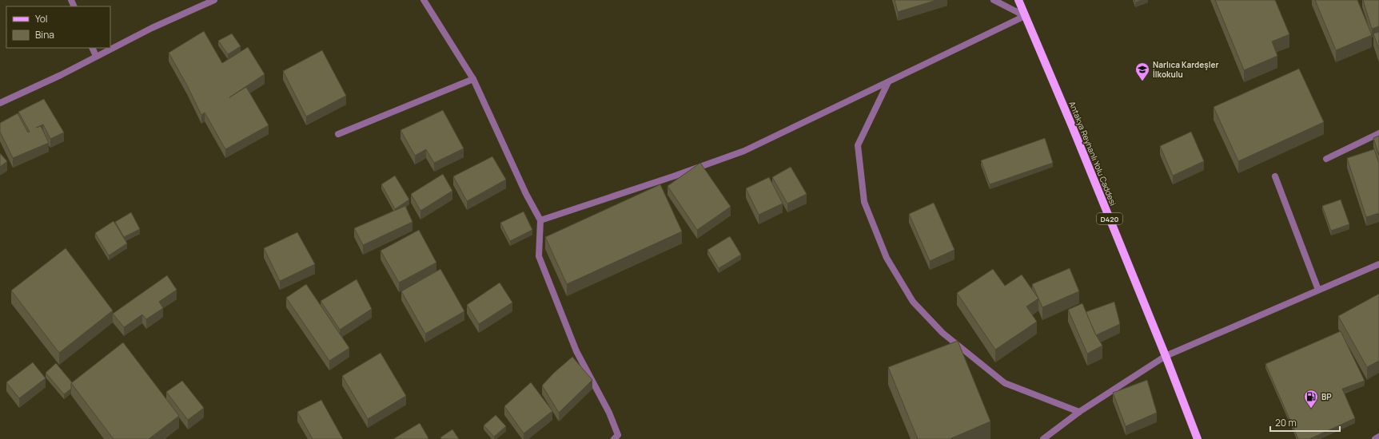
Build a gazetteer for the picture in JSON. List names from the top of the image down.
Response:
{
  "streets": {
    "main road": ["Antakya Reyhanlı Yolu Caddesi", "D420"]
  },
  "places": {
    "school or university": ["Narlıca Kardeşler İlkokulu"],
    "fuel station": ["BP"]
  },
  "legend": ["Yol", "Bina"],
  "scale_bar": "20 m"
}
